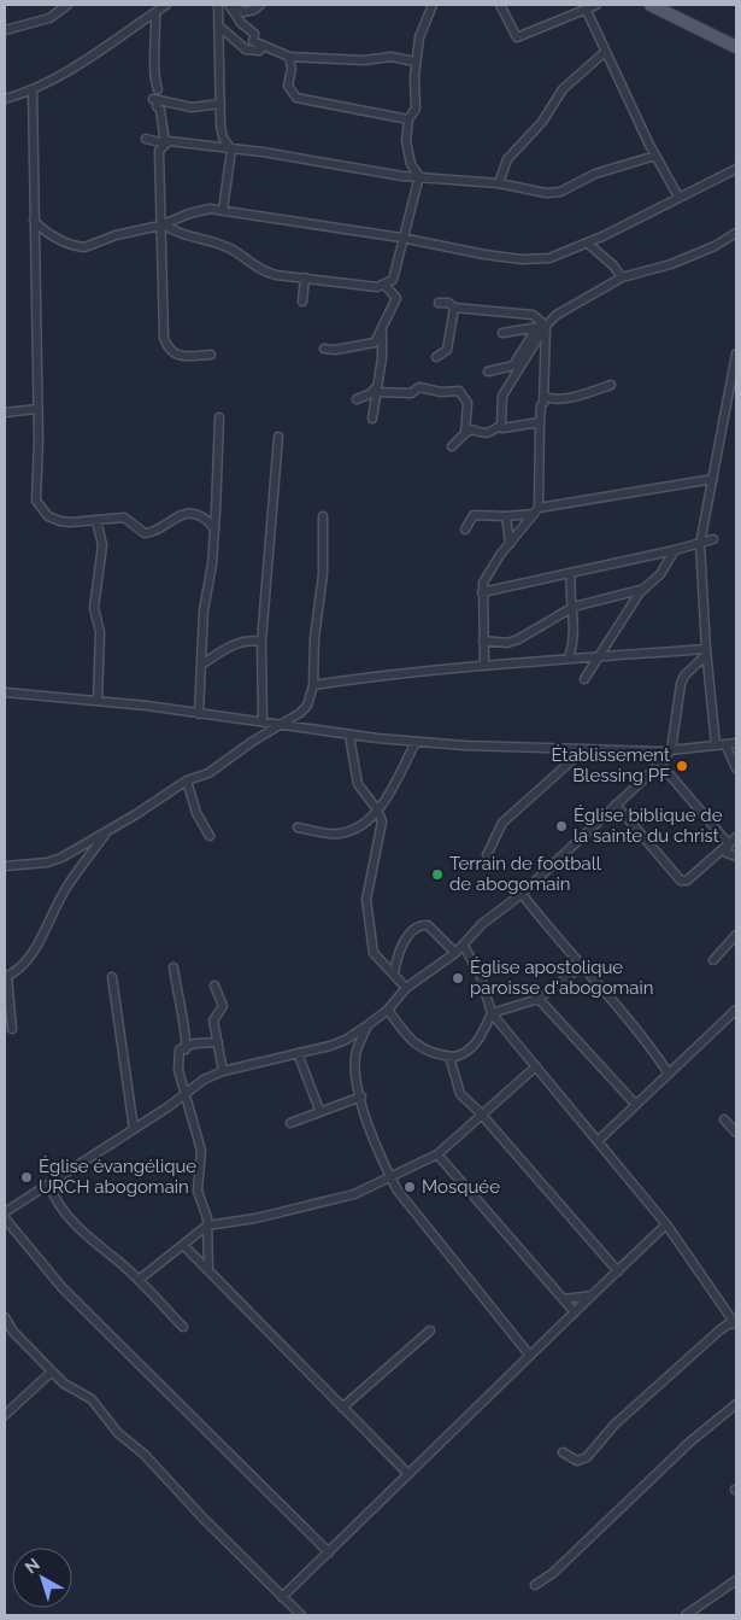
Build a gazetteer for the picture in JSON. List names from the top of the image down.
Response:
{
  "places": [
    "Établissement Blessing PF",
    "Église biblique de la sainte du christ",
    "Terrain de football de abogomain",
    "Église apostolique paroisse d'abogomain",
    "Église évangélique URCH abogomain",
    "Mosquée"
  ],
  "north": "top left"
}
